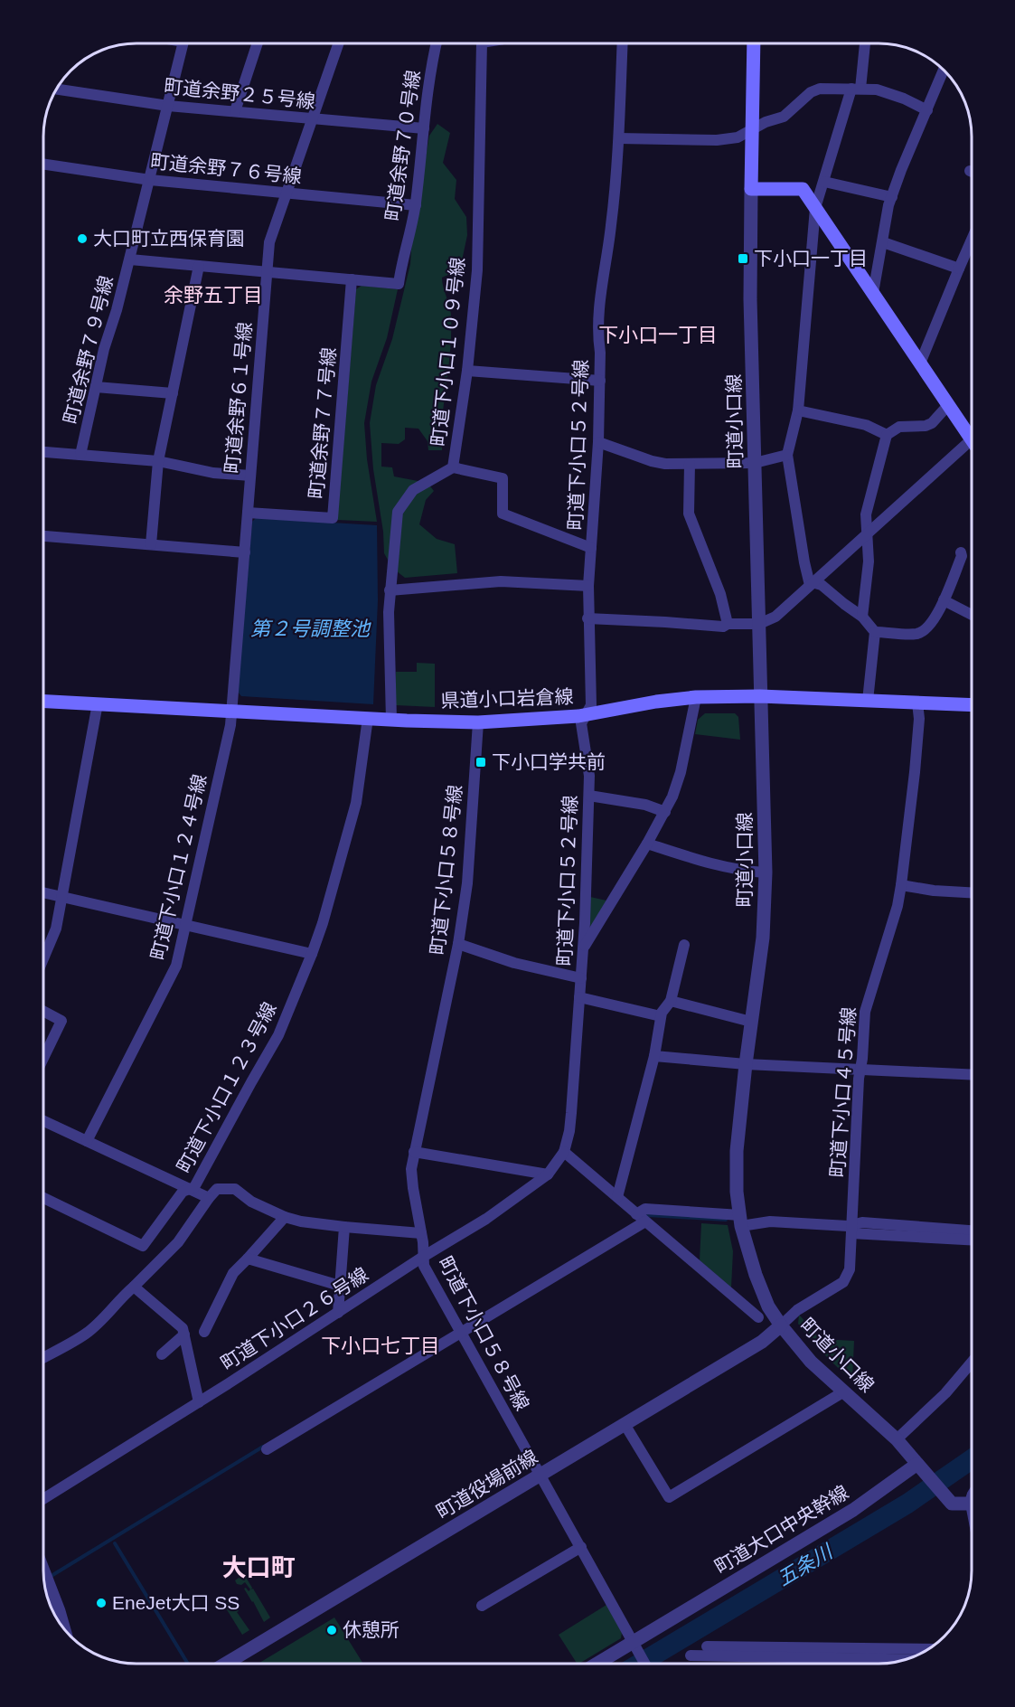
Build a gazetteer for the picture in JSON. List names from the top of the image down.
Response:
{
  "streets": {
    "main road": ["県道小口岩倉線"],
    "street": [
      "町道余野２５号線",
      "町道余野７０号線",
      "町道余野７６号線",
      "町道余野７９号線",
      "町道下小口１０９号線",
      "町道余野６１号線",
      "町道小口線",
      "町道余野７７号線",
      "町道下小口５２号線",
      "町道下小口１２４号線",
      "町道下小口５８号線",
      "町道下小口１２３号線",
      "町道下小口４５号線",
      "町道下小口２６号線",
      "町道役場前線",
      "町道大口中央幹線"
    ]
  },
  "crossings": [
    ["町道余野２５号線", "町道余野７０号線"],
    ["町道余野２５号線", "町道余野７９号線"],
    ["町道余野２５号線", "町道余野６１号線"],
    ["町道余野７０号線", "町道余野７６号線"],
    ["町道余野７０号線", "町道余野７９号線"],
    ["町道余野７０号線", "町道余野６１号線"],
    ["町道余野７０号線", "町道余野７７号線"],
    ["町道余野７６号線", "町道余野７９号線"],
    ["町道余野７６号線", "町道余野６１号線"],
    ["町道下小口１０９号線", "県道小口岩倉線"],
    ["町道余野６１号線", "町道余野７７号線"],
    ["町道余野６１号線", "県道小口岩倉線"],
    ["町道余野６１号線", "町道下小口１２４号線"],
    ["町道小口線", "県道小口岩倉線"],
    ["町道小口線", "町道下小口４５号線"],
    ["町道小口線", "町道役場前線"],
    ["町道小口線", "町道大口中央幹線"],
    ["町道下小口５２号線", "県道小口岩倉線"],
    ["町道下小口５２号線", "町道下小口２６号線"],
    ["県道小口岩倉線", "町道下小口１２４号線"],
    ["県道小口岩倉線", "町道下小口５８号線"],
    ["県道小口岩倉線", "町道下小口１２３号線"],
    ["県道小口岩倉線", "町道下小口４５号線"],
    ["町道下小口５８号線", "町道下小口２６号線"],
    ["町道下小口５８号線", "町道役場前線"],
    ["町道下小口５８号線", "町道大口中央幹線"],
    ["町道下小口４５号線", "町道役場前線"]
  ],
  "districts": [
    "余野五丁目",
    "下小口一丁目",
    "下小口七丁目",
    "大口町"
  ],
  "water": ["第２号調整池", "五条川"],
  "places": {
    "other": ["大口町立西保育園", "EneJet大口 SS", "休憩所"],
    "transit": ["下小口一丁目", "下小口学共前"]
  }
}
